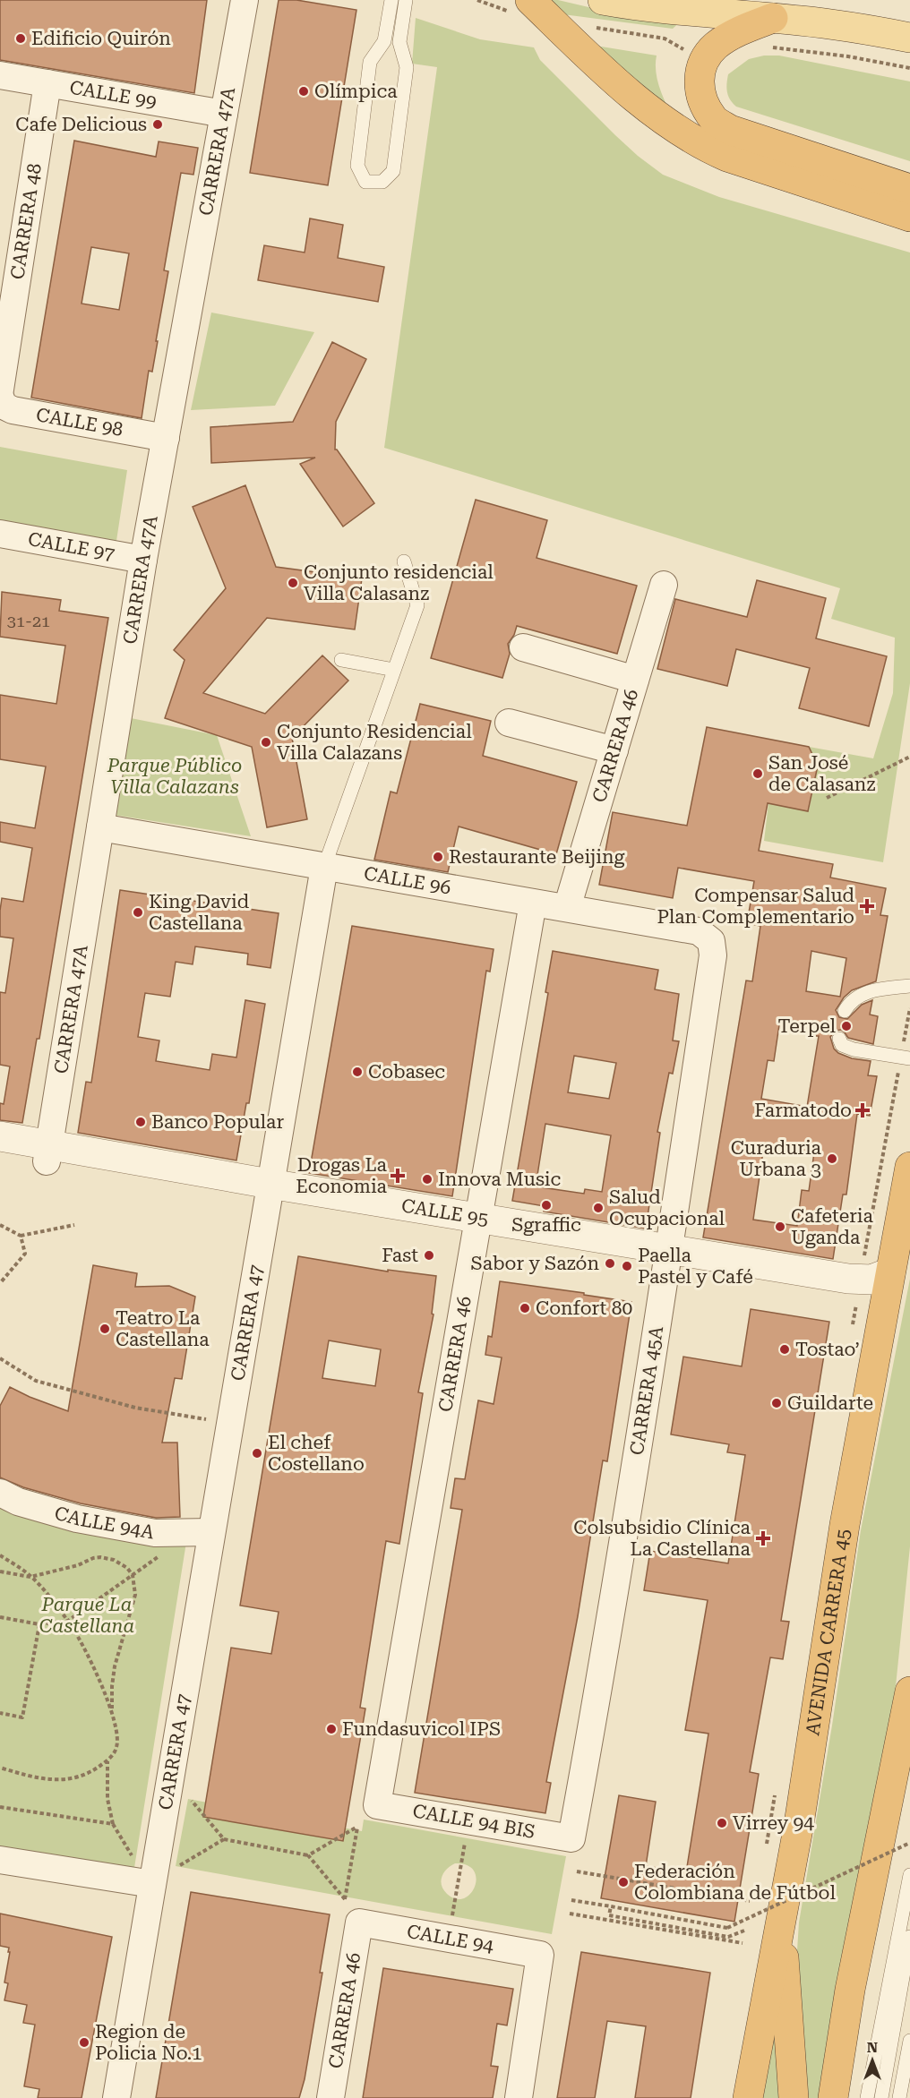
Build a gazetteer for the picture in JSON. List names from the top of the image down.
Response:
{
  "streets": {
    "highway": ["AVENIDA CARRERA 45"],
    "street": [
      "CALLE 99",
      "CARRERA 47A",
      "CARRERA 48",
      "CALLE 98",
      "CALLE 97",
      "CARRERA 46",
      "CALLE 96",
      "CALLE 95",
      "CARRERA 47",
      "CARRERA 45A",
      "CALLE 94A",
      "CALLE 94 BIS",
      "CALLE 94"
    ]
  },
  "crossings": [
    ["CALLE 99", "CARRERA 47A"],
    ["CALLE 99", "CARRERA 48"],
    ["CARRERA 47A", "CALLE 98"],
    ["CARRERA 47A", "CALLE 97"],
    ["CARRERA 47A", "CALLE 96"],
    ["CARRERA 47A", "CALLE 95"],
    ["CARRERA 46", "CALLE 96"],
    ["CARRERA 46", "CALLE 95"],
    ["CARRERA 46", "CALLE 94 BIS"],
    ["CARRERA 46", "CALLE 94"],
    ["CALLE 96", "CARRERA 47"],
    ["CALLE 96", "CARRERA 45A"],
    ["CALLE 95", "CARRERA 47"],
    ["CALLE 95", "CARRERA 45A"],
    ["CALLE 95", "AVENIDA CARRERA 45"],
    ["CARRERA 47", "CALLE 94A"],
    ["CARRERA 45A", "CALLE 94 BIS"]
  ],
  "parks": ["Parque Público Villa Calazans", "Parque La Castellana"],
  "places": {
    "other": [
      "Edificio Quirón",
      "Olímpica",
      "Cafe Delicious",
      "Conjunto residencial Villa Calasanz",
      "Conjunto Residencial Villa Calazans",
      "San José de Calasanz",
      "Restaurante Beijing",
      "King David Castellana",
      "Terpel",
      "Cobasec",
      "Banco Popular",
      "Curaduria Urbana 3",
      "Innova Music",
      "Sgraffic",
      "Salud Ocupacional",
      "Cafeteria Uganda",
      "Fast",
      "Sabor y Sazón",
      "Paella Pastel y Café",
      "Confort 80",
      "Teatro La Castellana",
      "Tostao’",
      "Guildarte",
      "El chef Costellano",
      "Fundasuvicol IPS",
      "Virrey 94",
      "Federación Colombiana de Fútbol",
      "Region de Policia No.1"
    ],
    "health": [
      "Compensar Salud Plan Complementario",
      "Farmatodo",
      "Drogas La Economia",
      "Colsubsidio Clínica La Castellana"
    ]
  },
  "house_numbers": ["31-21"],
  "north": "top"
}
